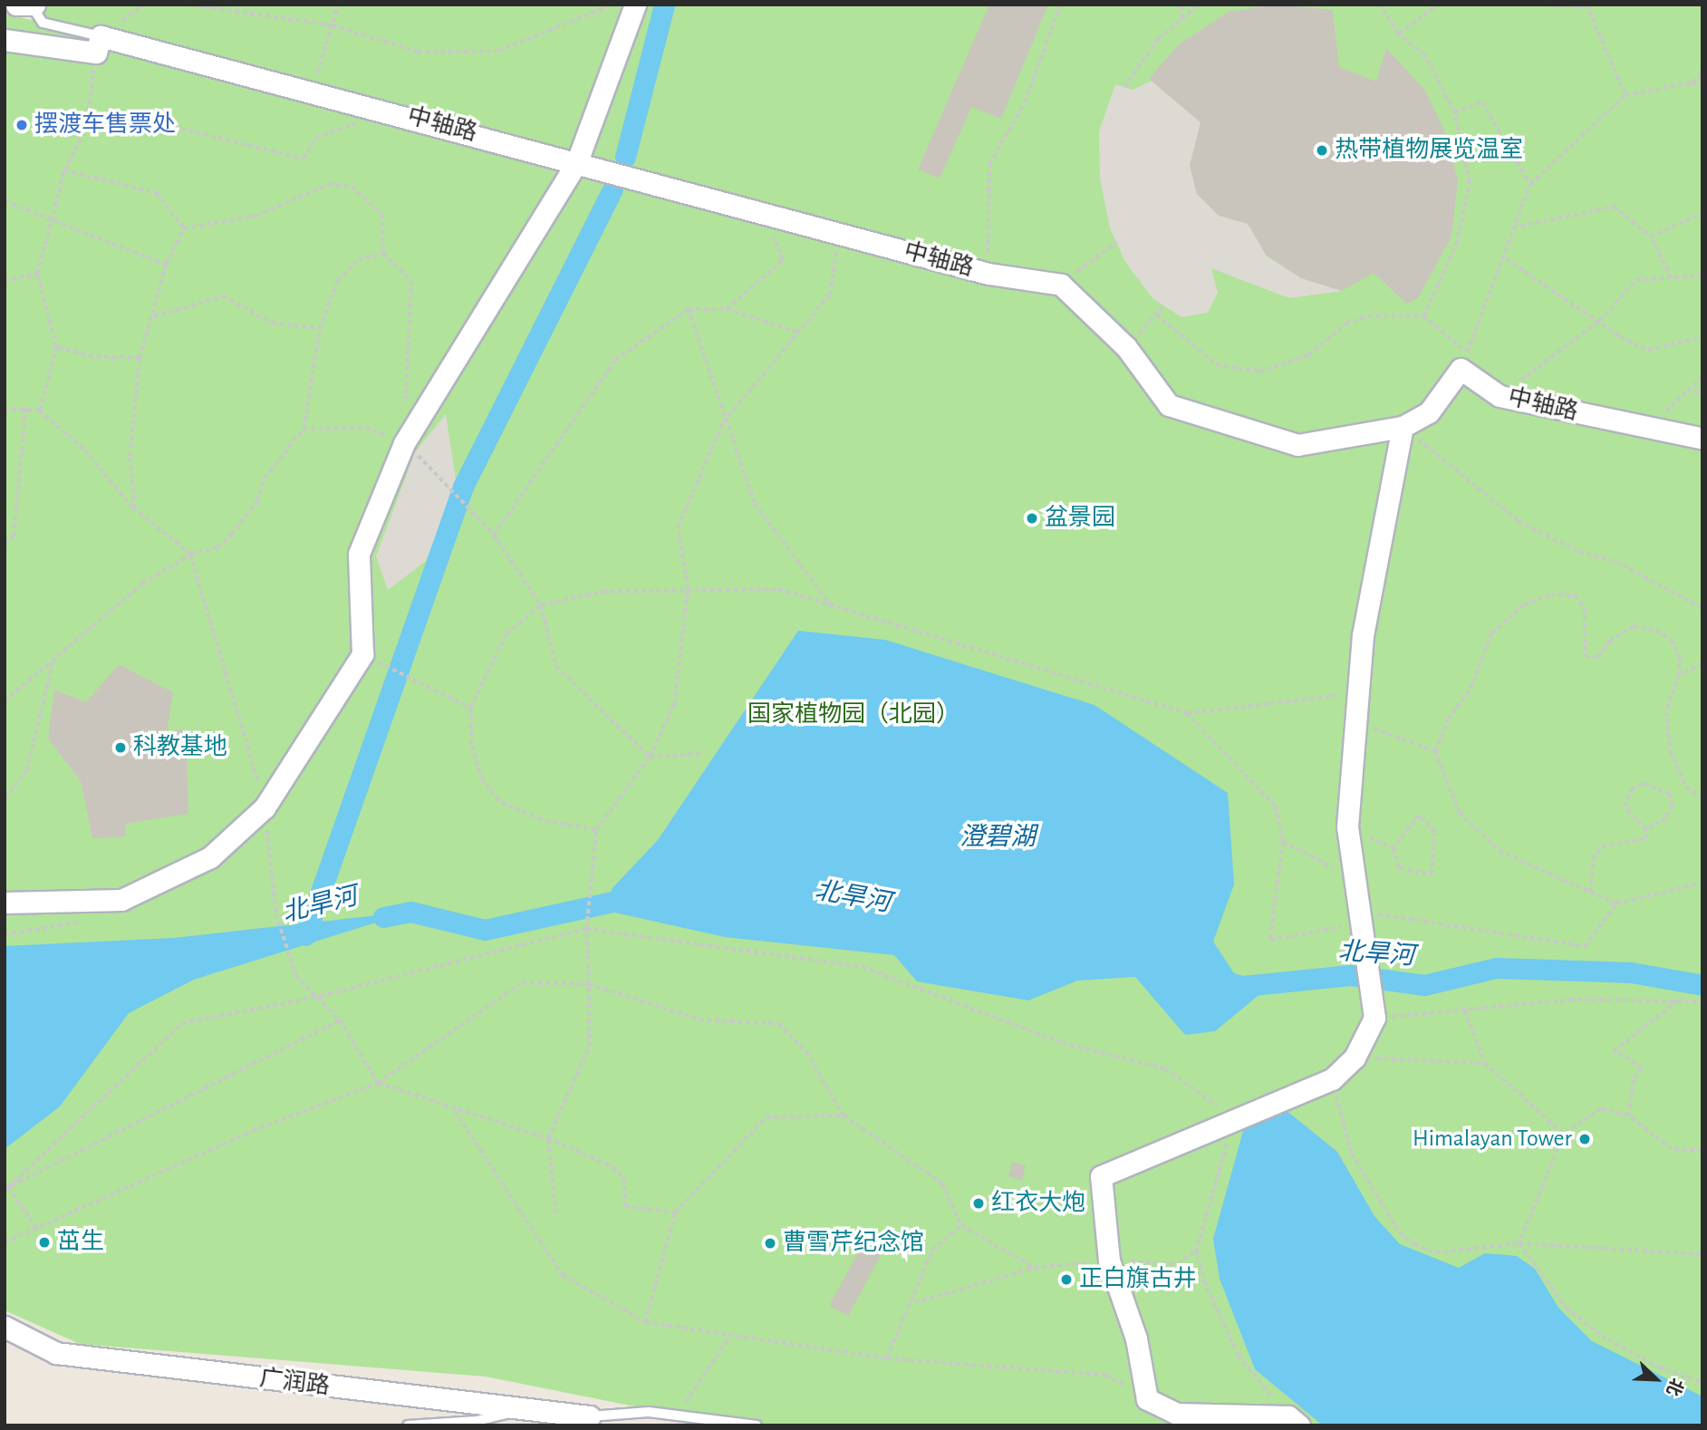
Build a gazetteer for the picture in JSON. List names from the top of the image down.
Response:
{
  "streets": {
    "street": ["中轴路", "广润路"]
  },
  "water": ["澄碧湖", "北旱河"],
  "parks": ["国家植物园（北园）"],
  "places": [
    "摆渡车售票处",
    "热带植物展览温室",
    "盆景园",
    "科教基地",
    "Himalayan Tower",
    "红衣大炮",
    "茁生",
    "曹雪芹纪念馆",
    "正白旗古井"
  ],
  "north": "bottom right"
}
